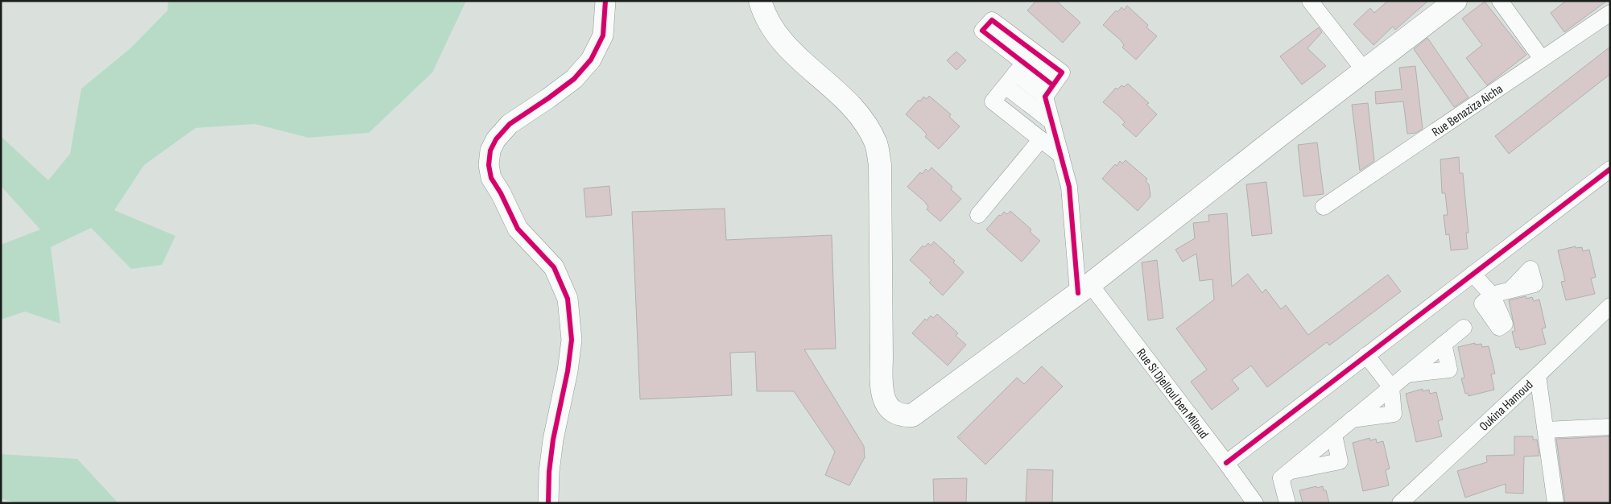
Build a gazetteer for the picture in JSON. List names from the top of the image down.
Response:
{
  "streets": {
    "street": ["Rue Benaziza Aicha", "Rue Si Djelloul ben Miloud", "Oukina Hamoud"]
  }
}
